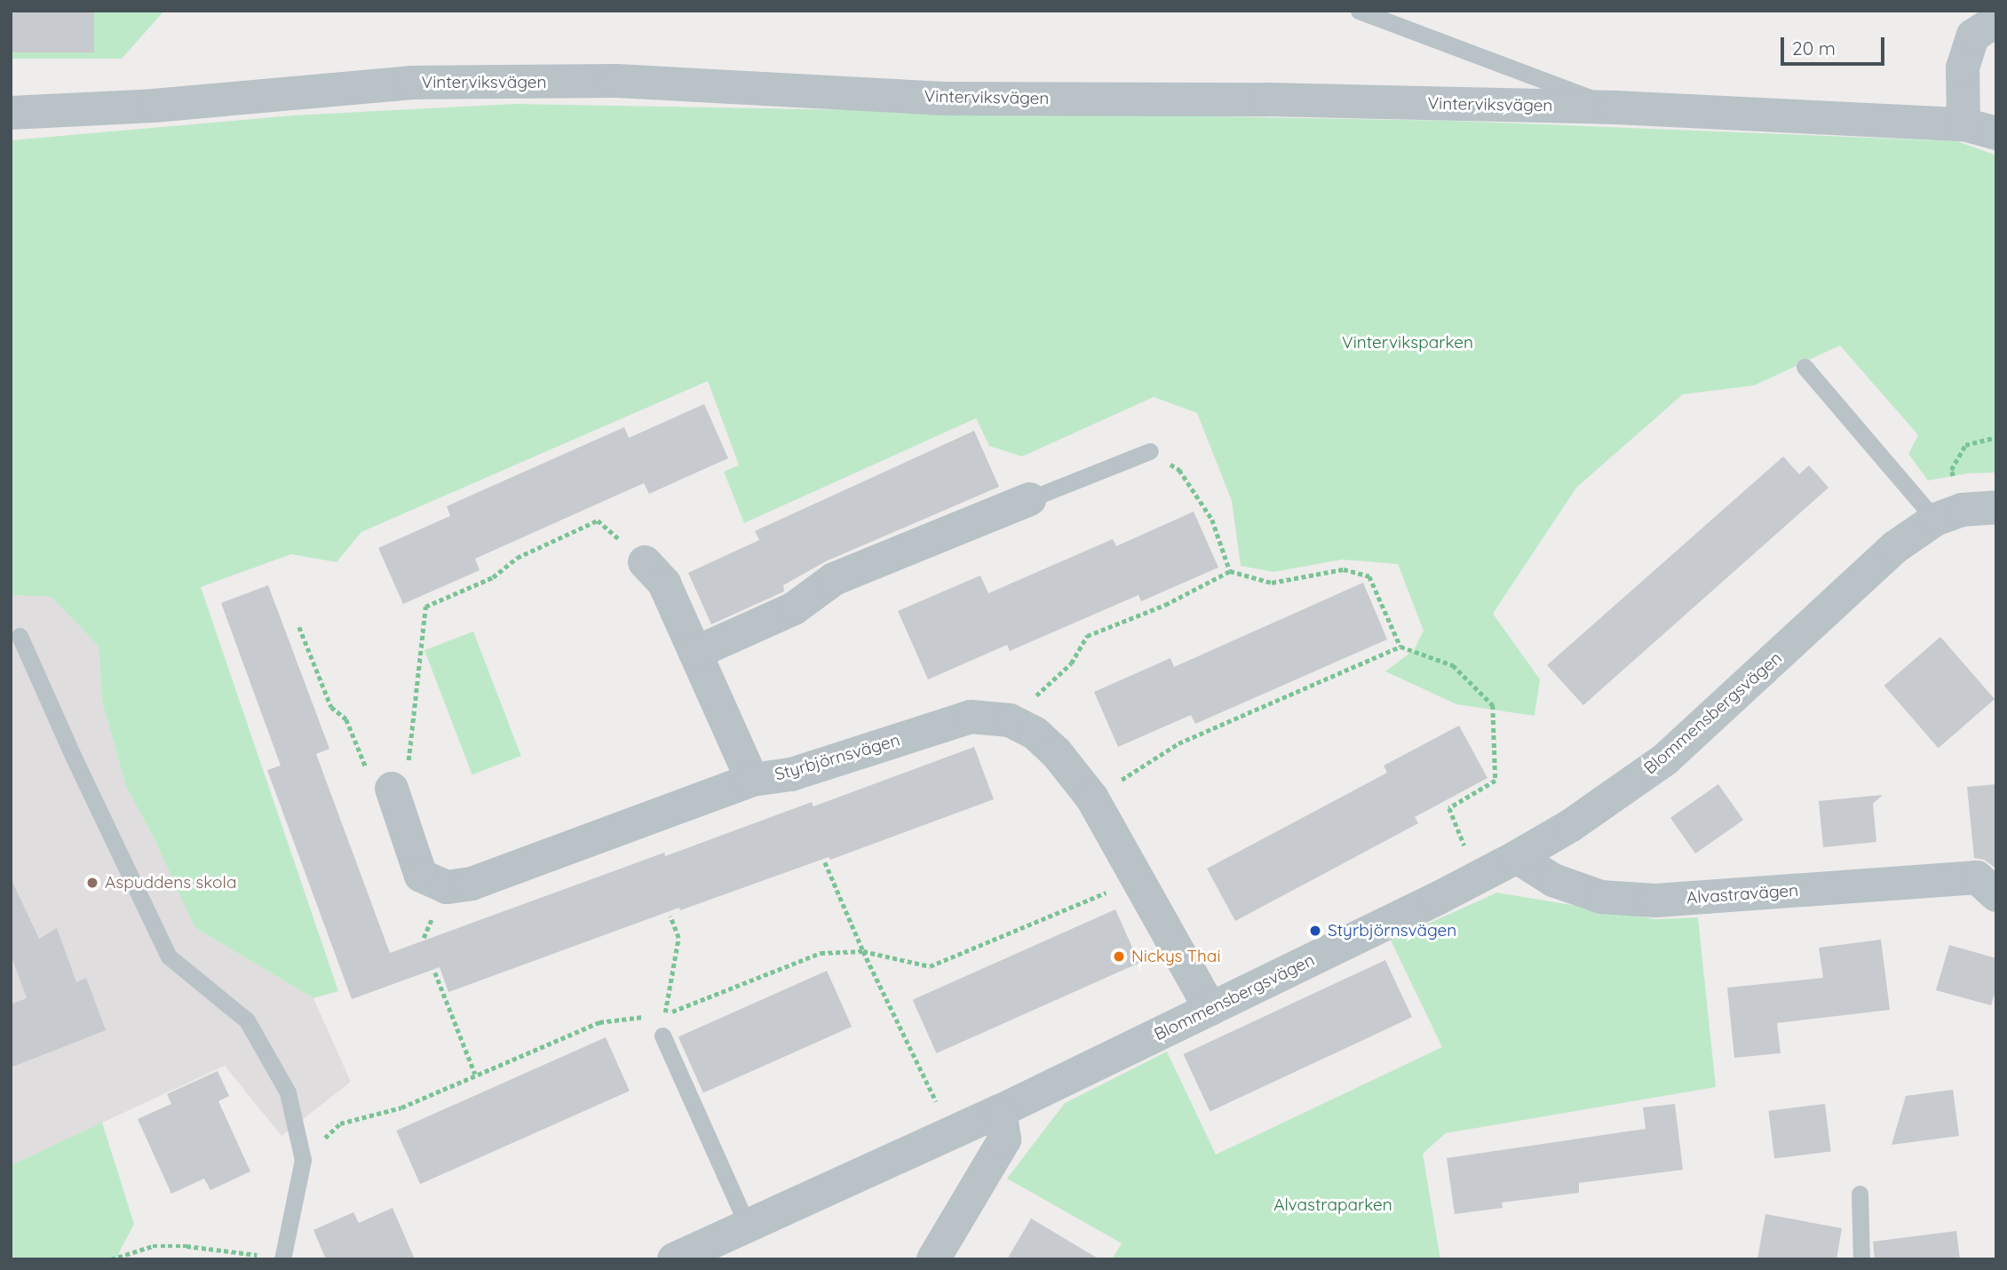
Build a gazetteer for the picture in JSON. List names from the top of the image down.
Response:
{
  "streets": {
    "street": [
      "Vinterviksvägen",
      "Blommensbergsvägen",
      "Styrbjörnsvägen",
      "Alvastravägen"
    ]
  },
  "crossings": [
    ["Blommensbergsvägen", "Styrbjörnsvägen"],
    ["Blommensbergsvägen", "Alvastravägen"]
  ],
  "parks": ["Vinterviksparken", "Alvastraparken"],
  "places": ["Aspuddens skola", "Styrbjörnsvägen", "Nickys Thai"],
  "scale_bar": "20 m"
}
